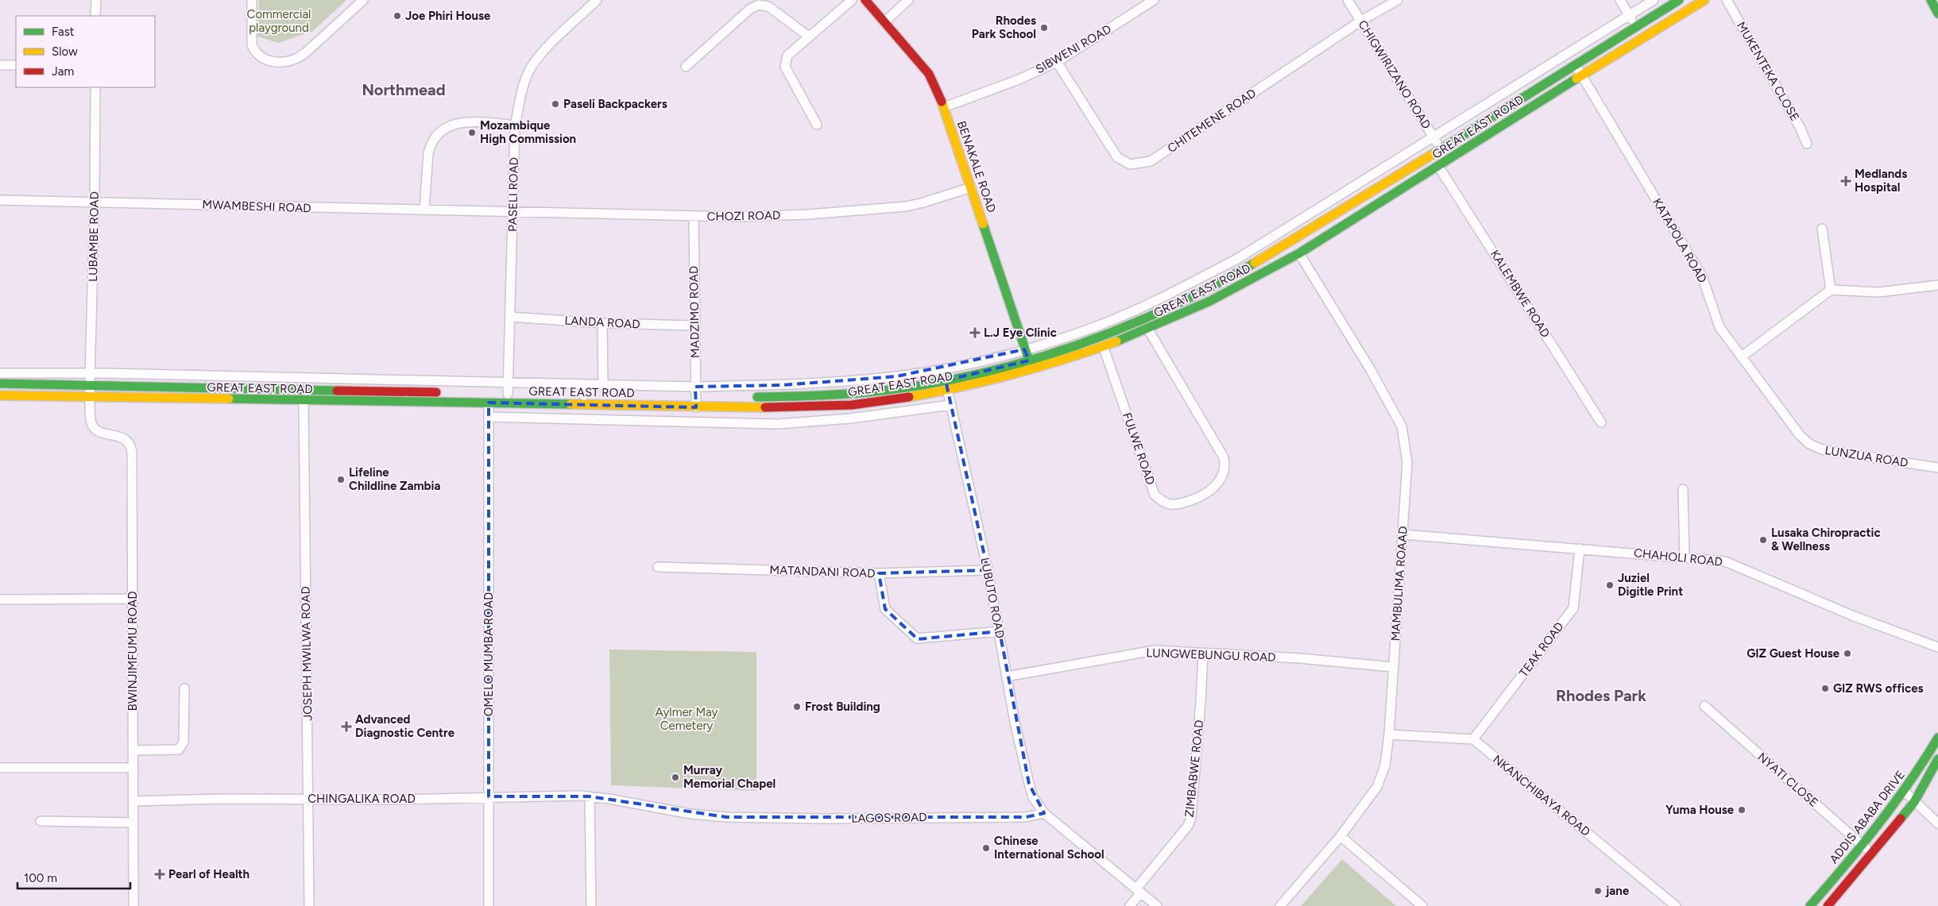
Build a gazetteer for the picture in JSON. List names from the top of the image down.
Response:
{
  "streets": {
    "main road": ["GREAT EAST ROAD", "BENAKALE ROAD", "ADDIS ABABA DRIVE"],
    "street": [
      "SIBWENI ROAD",
      "MUKENTEKA CLOSE",
      "CHIGWIRIZANO ROAD",
      "CHITEMENE ROAD",
      "PASELI ROAD",
      "MWAMBESHI ROAD",
      "CHOZI ROAD",
      "LUBAMBE ROAD",
      "KATAPOLA ROAD",
      "KALEMBWE ROAD",
      "MADZIMO ROAD",
      "LANDA ROAD",
      "FULWE ROAD",
      "LUNZUA ROAD",
      "CHAHOLI ROAD",
      "MATANDANI ROAD",
      "MAMBULIMA ROAAD",
      "LUBUTO ROAD",
      "TEAK ROAD",
      "BWINJIMFUMU ROAD",
      "JOSEPH MWILWA ROAD",
      "OMELO MUMBA ROAD",
      "LUNGWEBUNGU ROAD",
      "ZIMBABWE ROAD",
      "NYATI CLOSE",
      "NKANCHIBAYA ROAD",
      "CHINGALIKA ROAD",
      "LAGOS ROAD"
    ]
  },
  "crossings": [
    ["SIBWENI ROAD", "CHITEMENE ROAD"],
    ["SIBWENI ROAD", "BENAKALE ROAD"],
    ["CHIGWIRIZANO ROAD", "CHITEMENE ROAD"],
    ["CHIGWIRIZANO ROAD", "GREAT EAST ROAD"],
    ["GREAT EAST ROAD", "BENAKALE ROAD"],
    ["GREAT EAST ROAD", "PASELI ROAD"],
    ["GREAT EAST ROAD", "LUBAMBE ROAD"],
    ["GREAT EAST ROAD", "KATAPOLA ROAD"],
    ["GREAT EAST ROAD", "KALEMBWE ROAD"],
    ["GREAT EAST ROAD", "MADZIMO ROAD"],
    ["GREAT EAST ROAD", "FULWE ROAD"],
    ["GREAT EAST ROAD", "MAMBULIMA ROAAD"],
    ["GREAT EAST ROAD", "LUBUTO ROAD"],
    ["GREAT EAST ROAD", "JOSEPH MWILWA ROAD"],
    ["GREAT EAST ROAD", "OMELO MUMBA ROAD"],
    ["BENAKALE ROAD", "CHOZI ROAD"],
    ["PASELI ROAD", "MWAMBESHI ROAD"],
    ["PASELI ROAD", "CHOZI ROAD"],
    ["PASELI ROAD", "LANDA ROAD"],
    ["MWAMBESHI ROAD", "CHOZI ROAD"],
    ["MWAMBESHI ROAD", "LUBAMBE ROAD"],
    ["CHOZI ROAD", "MADZIMO ROAD"],
    ["LUBAMBE ROAD", "BWINJIMFUMU ROAD"],
    ["KATAPOLA ROAD", "LUNZUA ROAD"],
    ["MADZIMO ROAD", "LANDA ROAD"],
    ["CHAHOLI ROAD", "MAMBULIMA ROAAD"],
    ["CHAHOLI ROAD", "TEAK ROAD"],
    ["MATANDANI ROAD", "LUBUTO ROAD"],
    ["MAMBULIMA ROAAD", "LUNGWEBUNGU ROAD"],
    ["LUBUTO ROAD", "LUNGWEBUNGU ROAD"],
    ["LUBUTO ROAD", "LAGOS ROAD"],
    ["TEAK ROAD", "NKANCHIBAYA ROAD"],
    ["BWINJIMFUMU ROAD", "CHINGALIKA ROAD"],
    ["JOSEPH MWILWA ROAD", "CHINGALIKA ROAD"],
    ["OMELO MUMBA ROAD", "CHINGALIKA ROAD"],
    ["LUNGWEBUNGU ROAD", "ZIMBABWE ROAD"],
    ["NYATI CLOSE", "ADDIS ABABA DRIVE"],
    ["CHINGALIKA ROAD", "LAGOS ROAD"]
  ],
  "districts": ["Northmead", "Rhodes Park"],
  "parks": ["Commercial playground", "Aylmer May Cemetery"],
  "places": {
    "other": [
      "Joe Phiri House",
      "Rhodes Park School",
      "Paseli Backpackers",
      "Mozambique High Commission",
      "Lifeline Childline Zambia",
      "Lusaka Chiropractic & Wellness",
      "Juziel Digitle Print",
      "GIZ Guest House",
      "GIZ RWS offices",
      "Frost Building",
      "Murray Memorial Chapel",
      "Yuma House",
      "Chinese International School",
      "jane"
    ],
    "health": [
      "Medlands Hospital",
      "L.J Eye Clinic",
      "Advanced Diagnostic Centre",
      "Pearl of Health"
    ]
  },
  "legend": ["Fast", "Slow", "Jam"],
  "scale_bar": "100 m"
}
